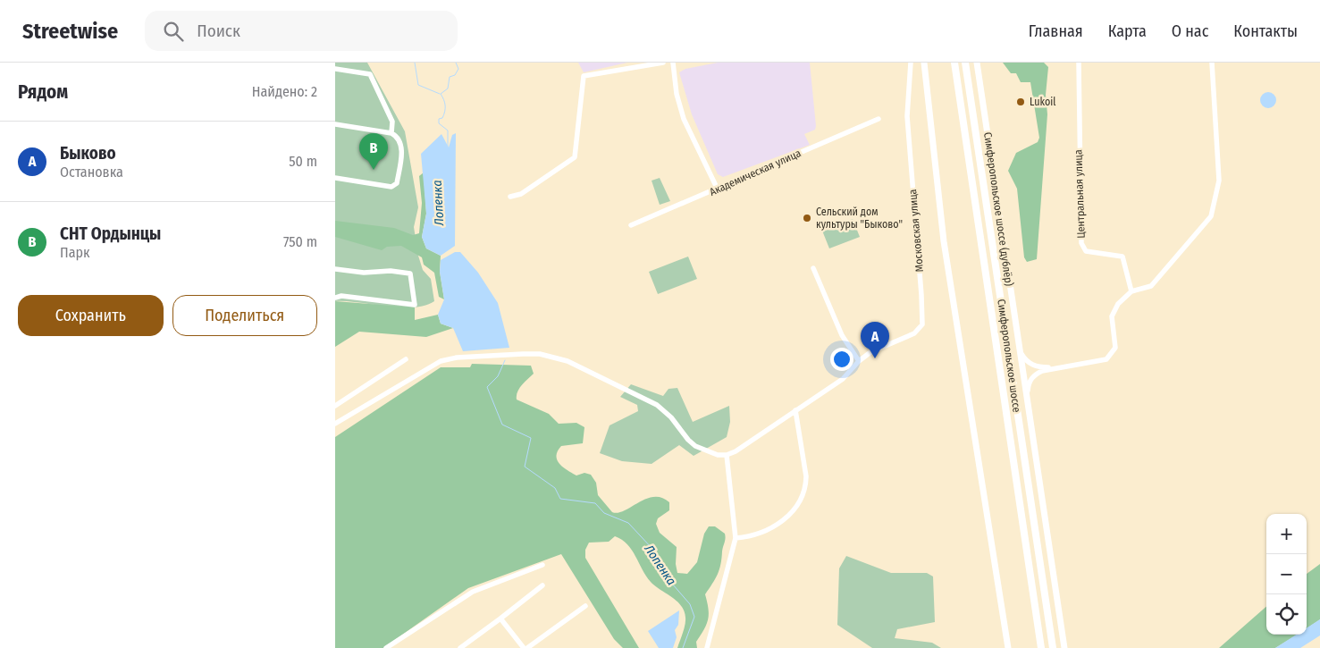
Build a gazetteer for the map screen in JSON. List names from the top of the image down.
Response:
{
  "streets": {
    "highway": ["Симферопольское шоссе"],
    "main road": ["Симферопольское шоссе (дублёр)"],
    "street": ["Академическая улица", "Центральная улица", "Московская улица"]
  },
  "water": ["Лопенка"],
  "places": ["Lukoil", "Сельский дом культуры \"Быково\""],
  "page": {
    "header": "Streetwise",
    "search": "Поиск",
    "nav": [
      "Главная",
      "Карта",
      "О нас",
      "Контакты"
    ],
    "heading": ["Рядом", "Найдено: 2"],
    "list": [
      {
        "mark": "A",
        "name": "Быково",
        "note": "Остановка",
        "value": "50 m"
      },
      {
        "mark": "B",
        "name": "СНТ Ордынцы",
        "note": "Парк",
        "value": "750 m"
      }
    ],
    "pins": ["B", "A"],
    "buttons": ["Сохранить", "Поделиться"],
    "map_buttons": ["+", "−"]
  }
}
